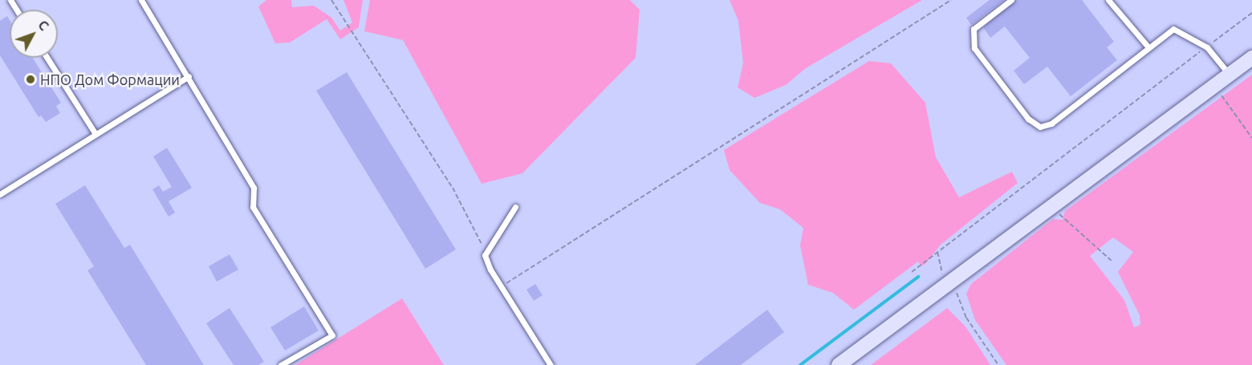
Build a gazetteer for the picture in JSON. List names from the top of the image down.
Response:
{
  "places": ["НПО Дом Формации"],
  "north": "top right"
}
